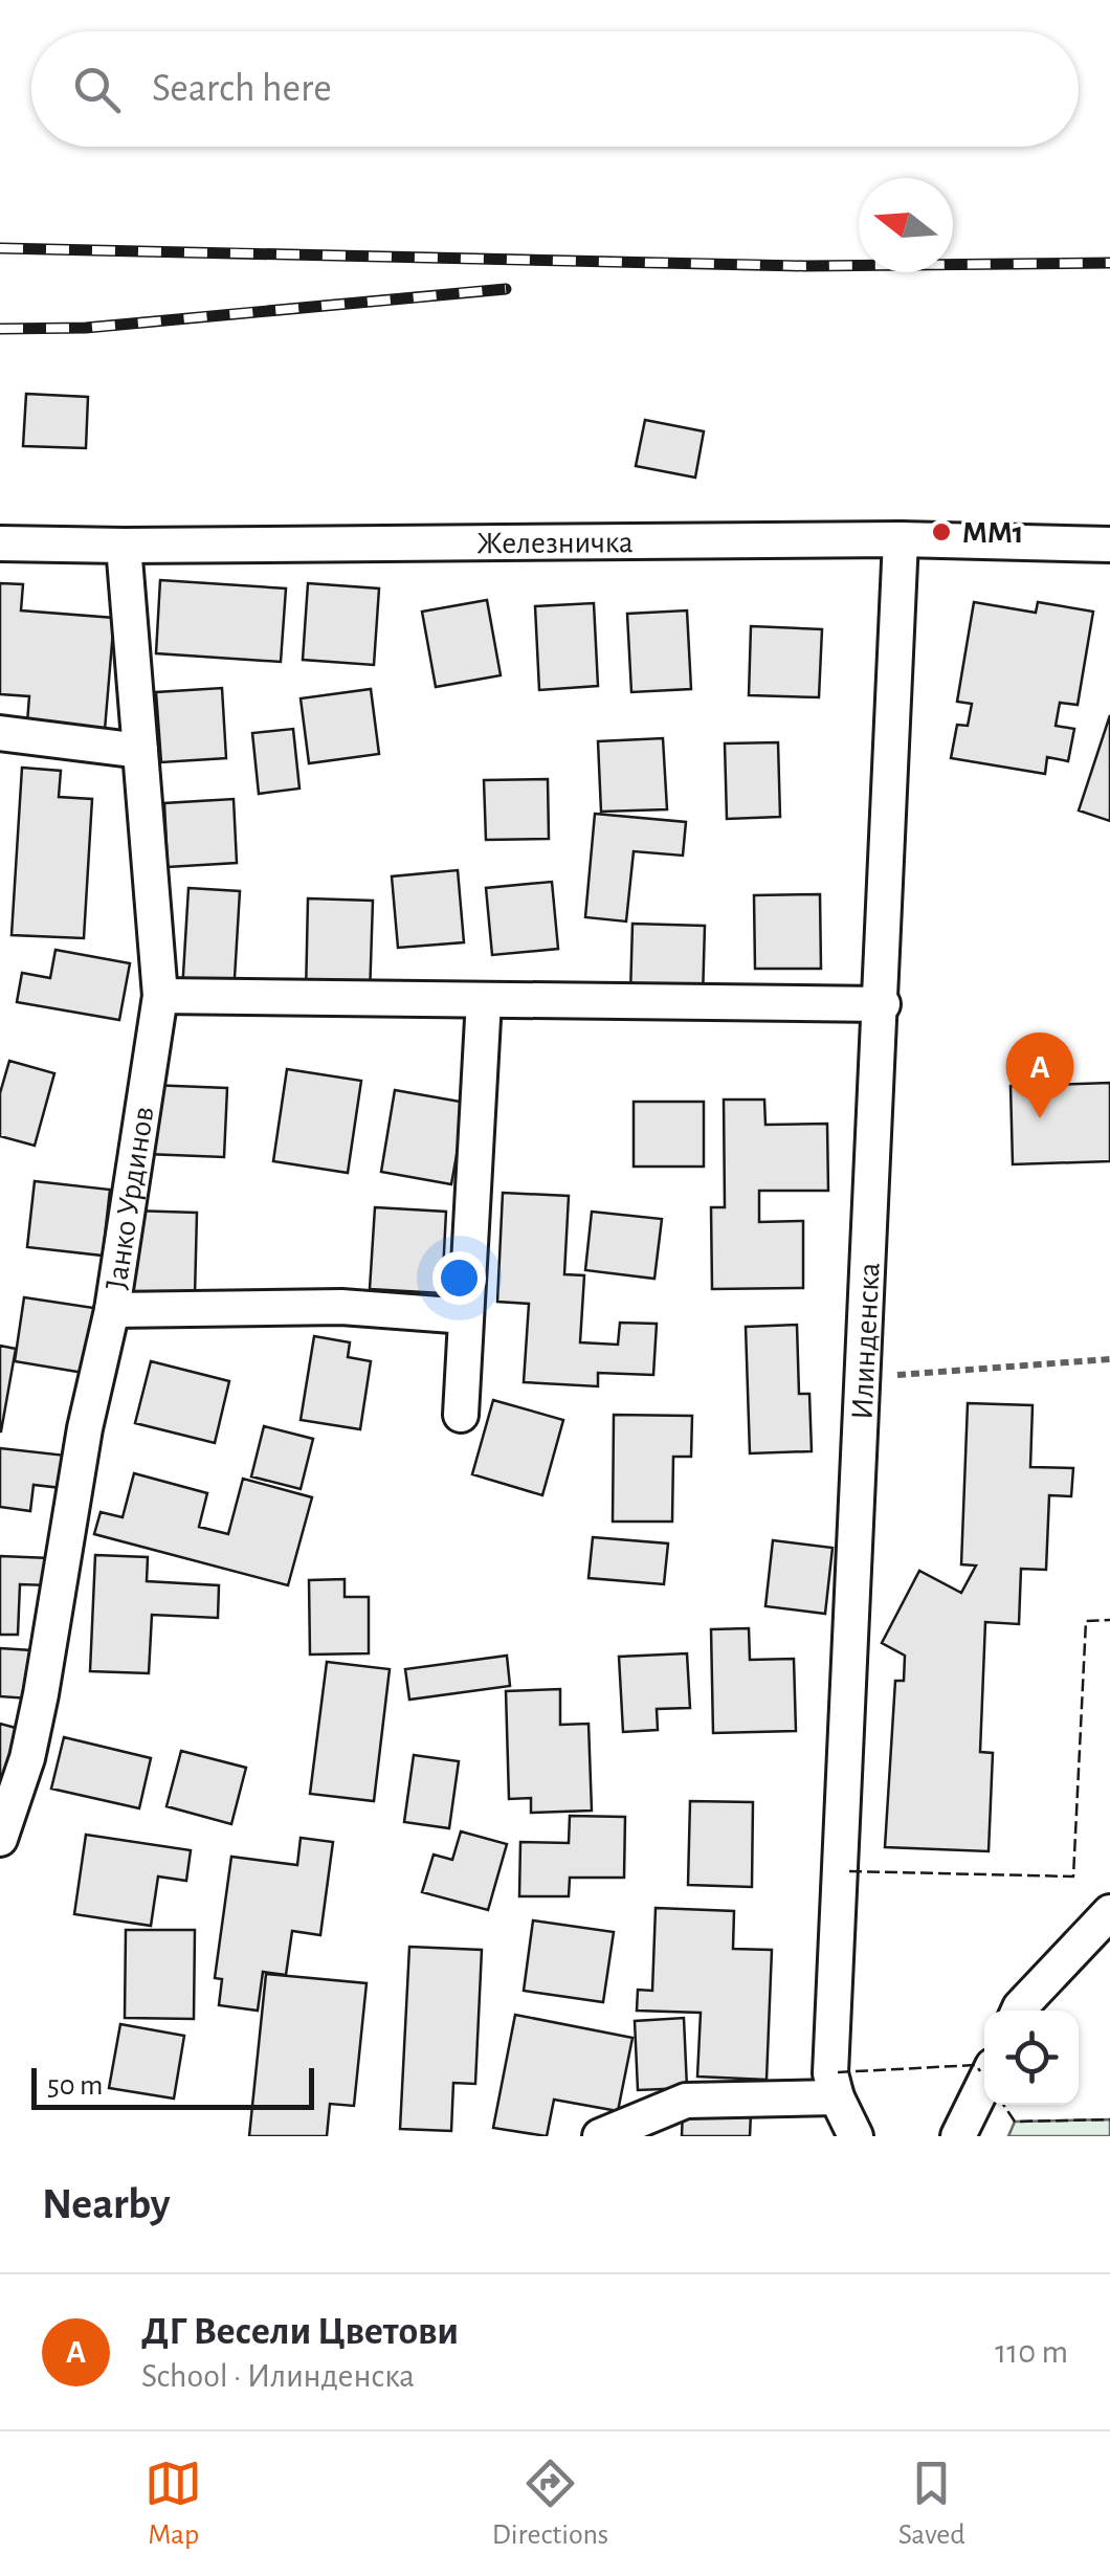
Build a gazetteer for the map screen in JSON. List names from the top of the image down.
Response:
{
  "streets": {
    "street": ["Железничка", "Јанко Урдинов", "Илинденска"]
  },
  "crossings": [
    ["Железничка", "Јанко Урдинов"],
    ["Железничка", "Илинденска"]
  ],
  "places": ["MM1"],
  "scale_bar": "50 m",
  "north": "left",
  "page": {
    "search": "Search here",
    "pins": "A",
    "scale": "50 m",
    "heading": "Nearby",
    "list": [
      {
        "mark": "A",
        "name": "ДГ Весели Цветови",
        "note": "School · Илинденска",
        "value": "110 m"
      }
    ],
    "nav": ["Map", "Directions", "Saved"]
  }
}
